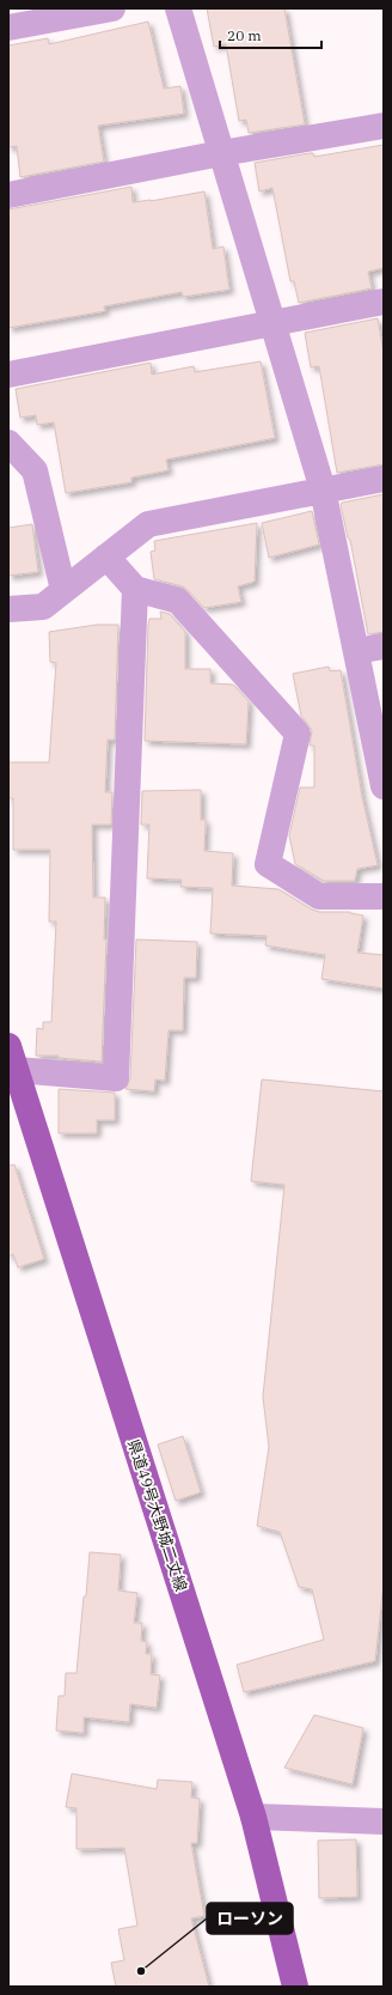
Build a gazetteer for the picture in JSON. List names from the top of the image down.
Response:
{
  "streets": {
    "main road": ["県道49号大野城二丈線"]
  },
  "places": ["ローソン"],
  "scale_bar": "20 m"
}
